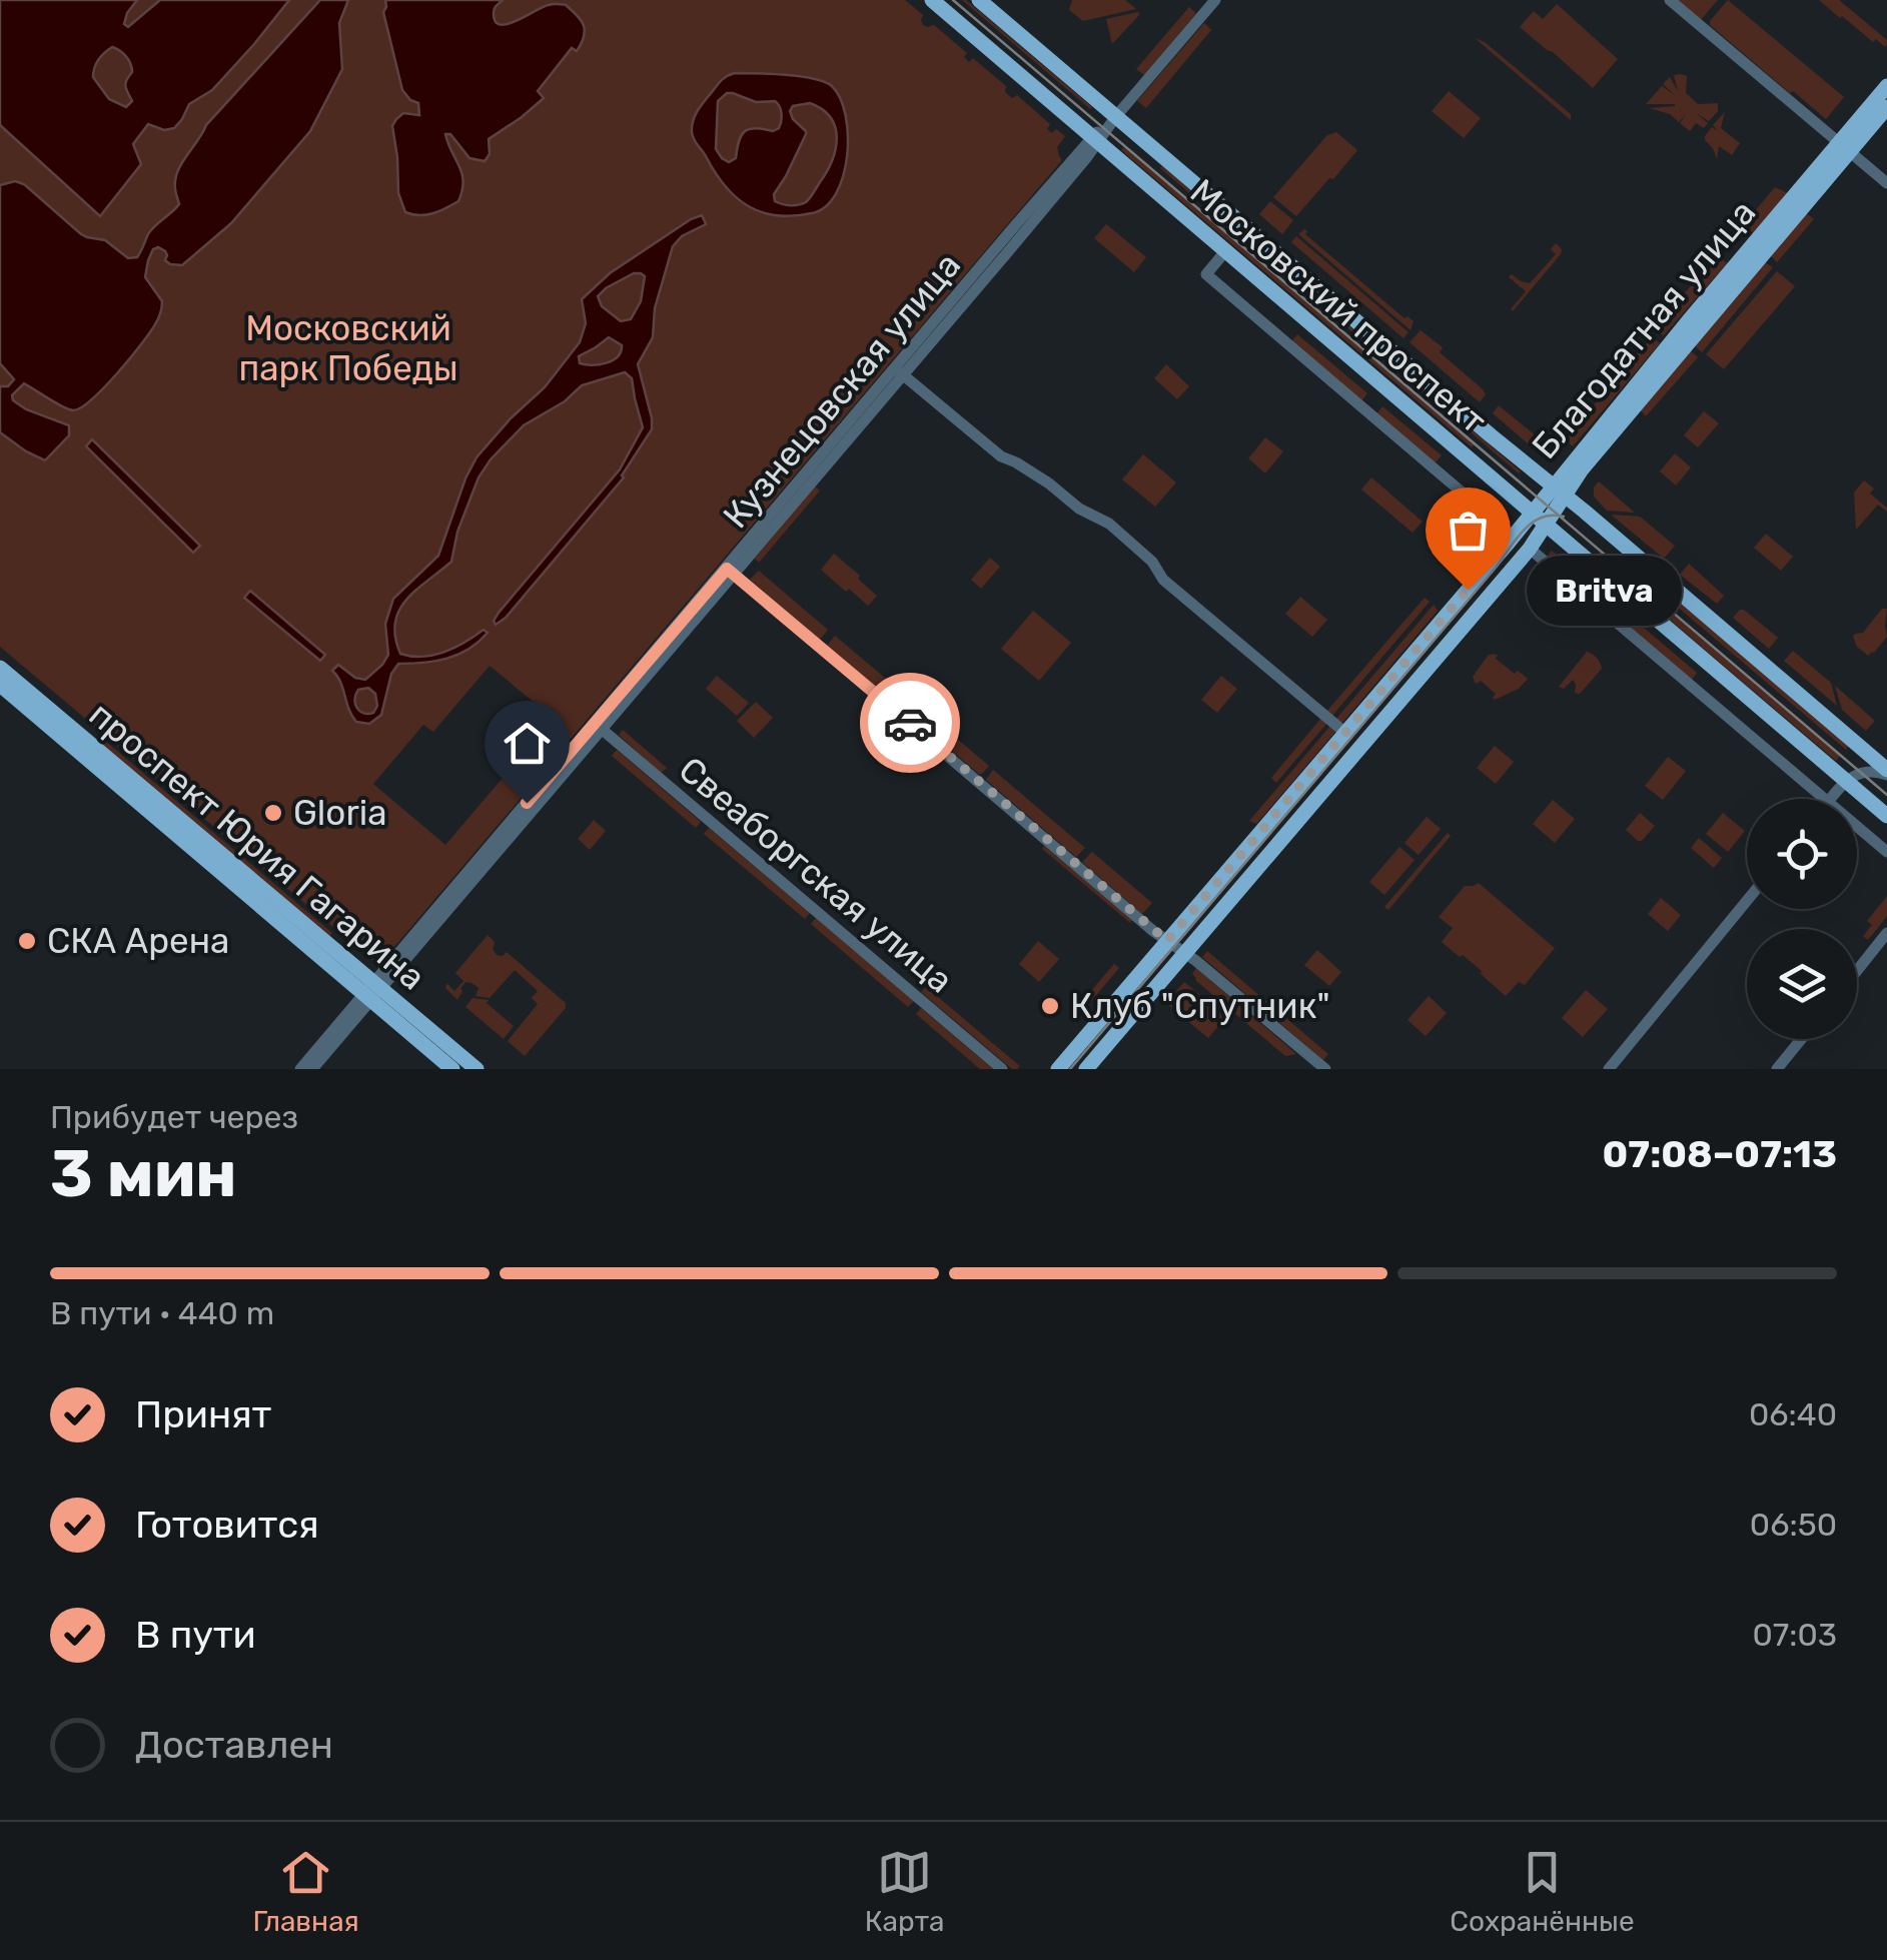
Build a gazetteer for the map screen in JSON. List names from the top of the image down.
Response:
{
  "streets": {
    "main road": ["Московский проспект", "Благодатная улица", "проспект Юрия Гагарина"],
    "street": ["Кузнецовская улица", "Свеаборгская улица"]
  },
  "crossings": [
    ["Московский проспект", "Благодатная улица"],
    ["Московский проспект", "Кузнецовская улица"],
    ["Кузнецовская улица", "проспект Юрия Гагарина"],
    ["Кузнецовская улица", "Свеаборгская улица"]
  ],
  "parks": ["Московский парк Победы"],
  "places": [
    "Britva",
    "Gloria",
    "СКА Арена",
    "Клуб \"Спутник\""
  ],
  "page": {
    "bubble": "Britva",
    "heading": ["3 мин", "Прибудет через", "07:08–07:13"],
    "bar": "В пути · 440 m",
    "list": [
      ["Принят", "06:40"],
      ["Готовится", "06:50"],
      ["В пути", "07:03"],
      "Доставлен"
    ],
    "tabs": ["Главная", "Карта", "Сохранённые"]
  }
}
